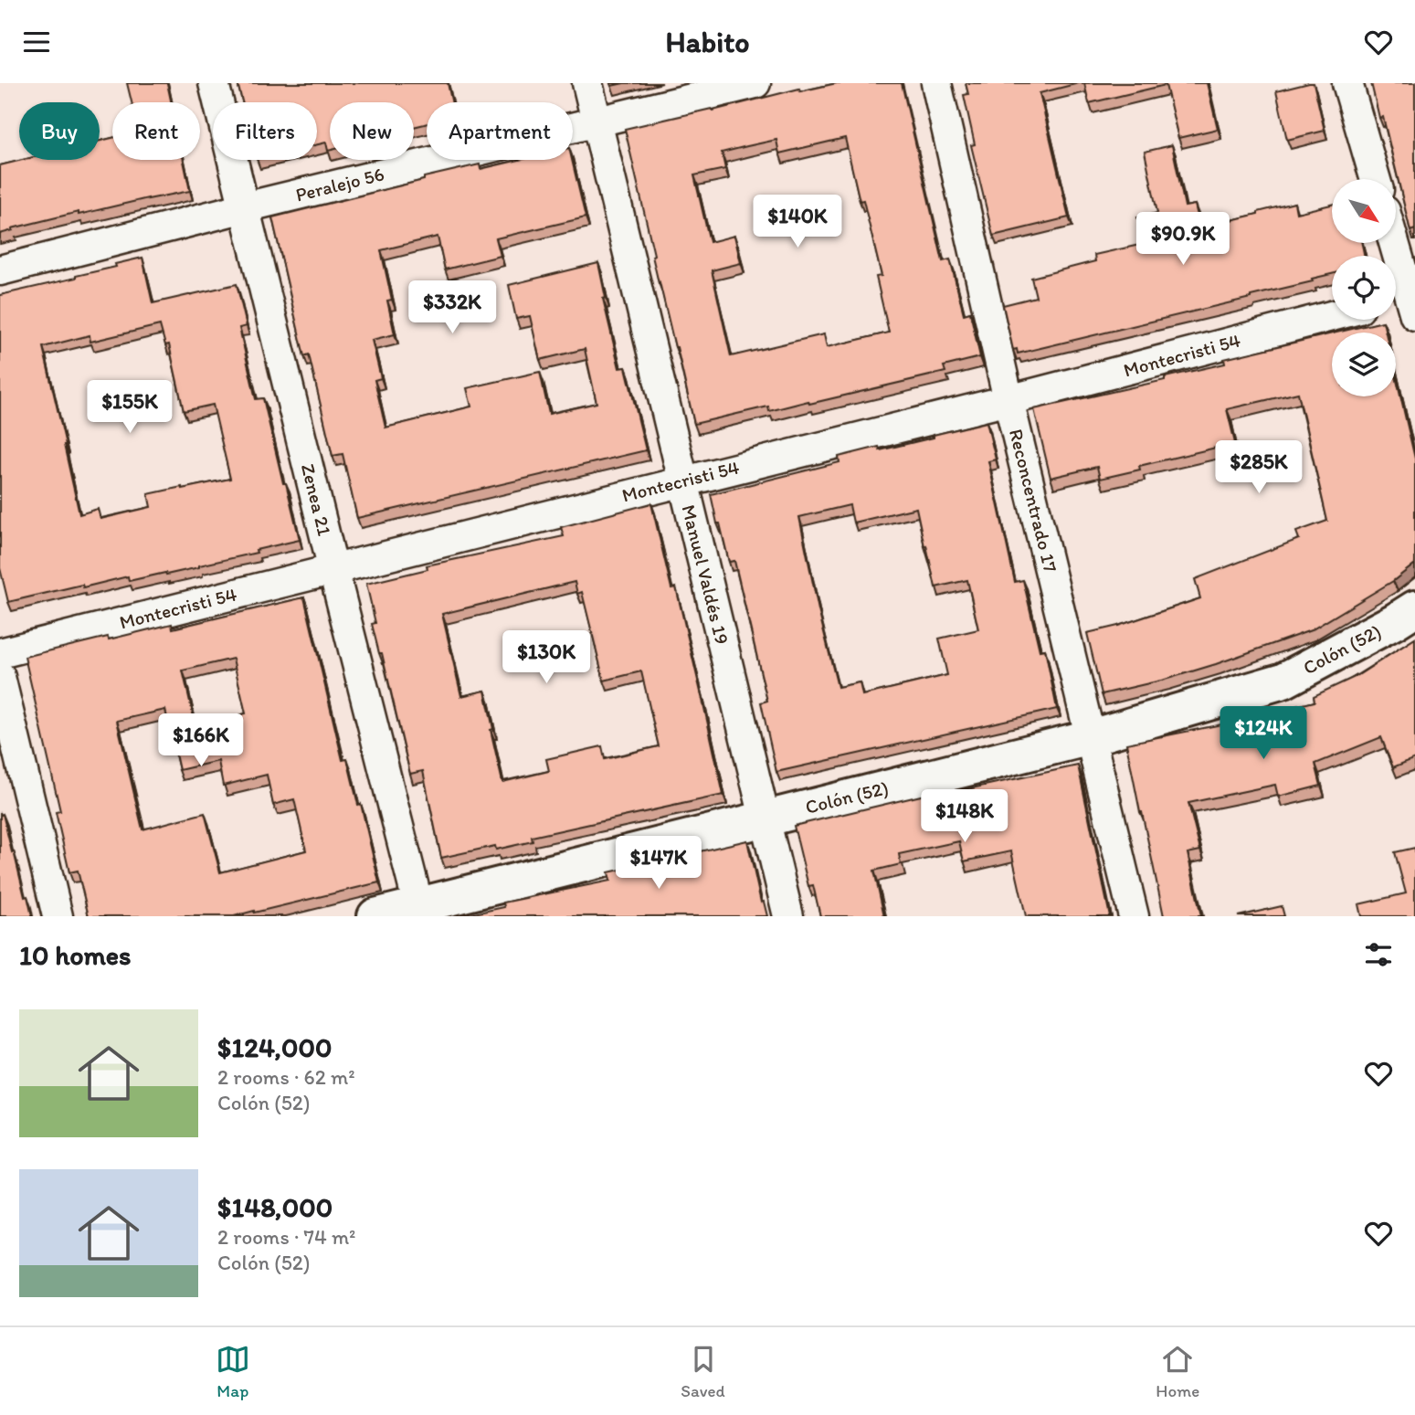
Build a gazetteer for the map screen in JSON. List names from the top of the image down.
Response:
{
  "streets": {
    "main road": ["Colón (52)"],
    "street": [
      "Peralejo 56",
      "Montecristi 54",
      "Zenea 21",
      "Reconcentrado 17",
      "Manuel Valdés 19"
    ]
  },
  "crossings": [
    ["Peralejo 56", "Zenea 21"],
    ["Peralejo 56", "Manuel Valdés 19"],
    ["Montecristi 54", "Zenea 21"],
    ["Montecristi 54", "Reconcentrado 17"],
    ["Montecristi 54", "Manuel Valdés 19"],
    ["Zenea 21", "Colón (52)"],
    ["Reconcentrado 17", "Colón (52)"],
    ["Manuel Valdés 19", "Colón (52)"]
  ],
  "north": "bottom right",
  "page": {
    "header": "Habito",
    "chip": [
      "Buy",
      "Rent",
      "Filters",
      "New",
      "Apartment"
    ],
    "price": [
      "$140K",
      "$90.9K",
      "$332K",
      "$155K",
      "$285K",
      "$130K",
      "$124K",
      "$166K",
      "$148K",
      "$147K"
    ],
    "heading": "10 homes",
    "list": [
      {
        "name": "$124,000",
        "note": "2 rooms · 62 m² · Colón (52)"
      },
      {
        "name": "$148,000",
        "note": "2 rooms · 74 m² · Colón (52)"
      }
    ],
    "tabs": ["Map", "Saved", "Home"]
  }
}
